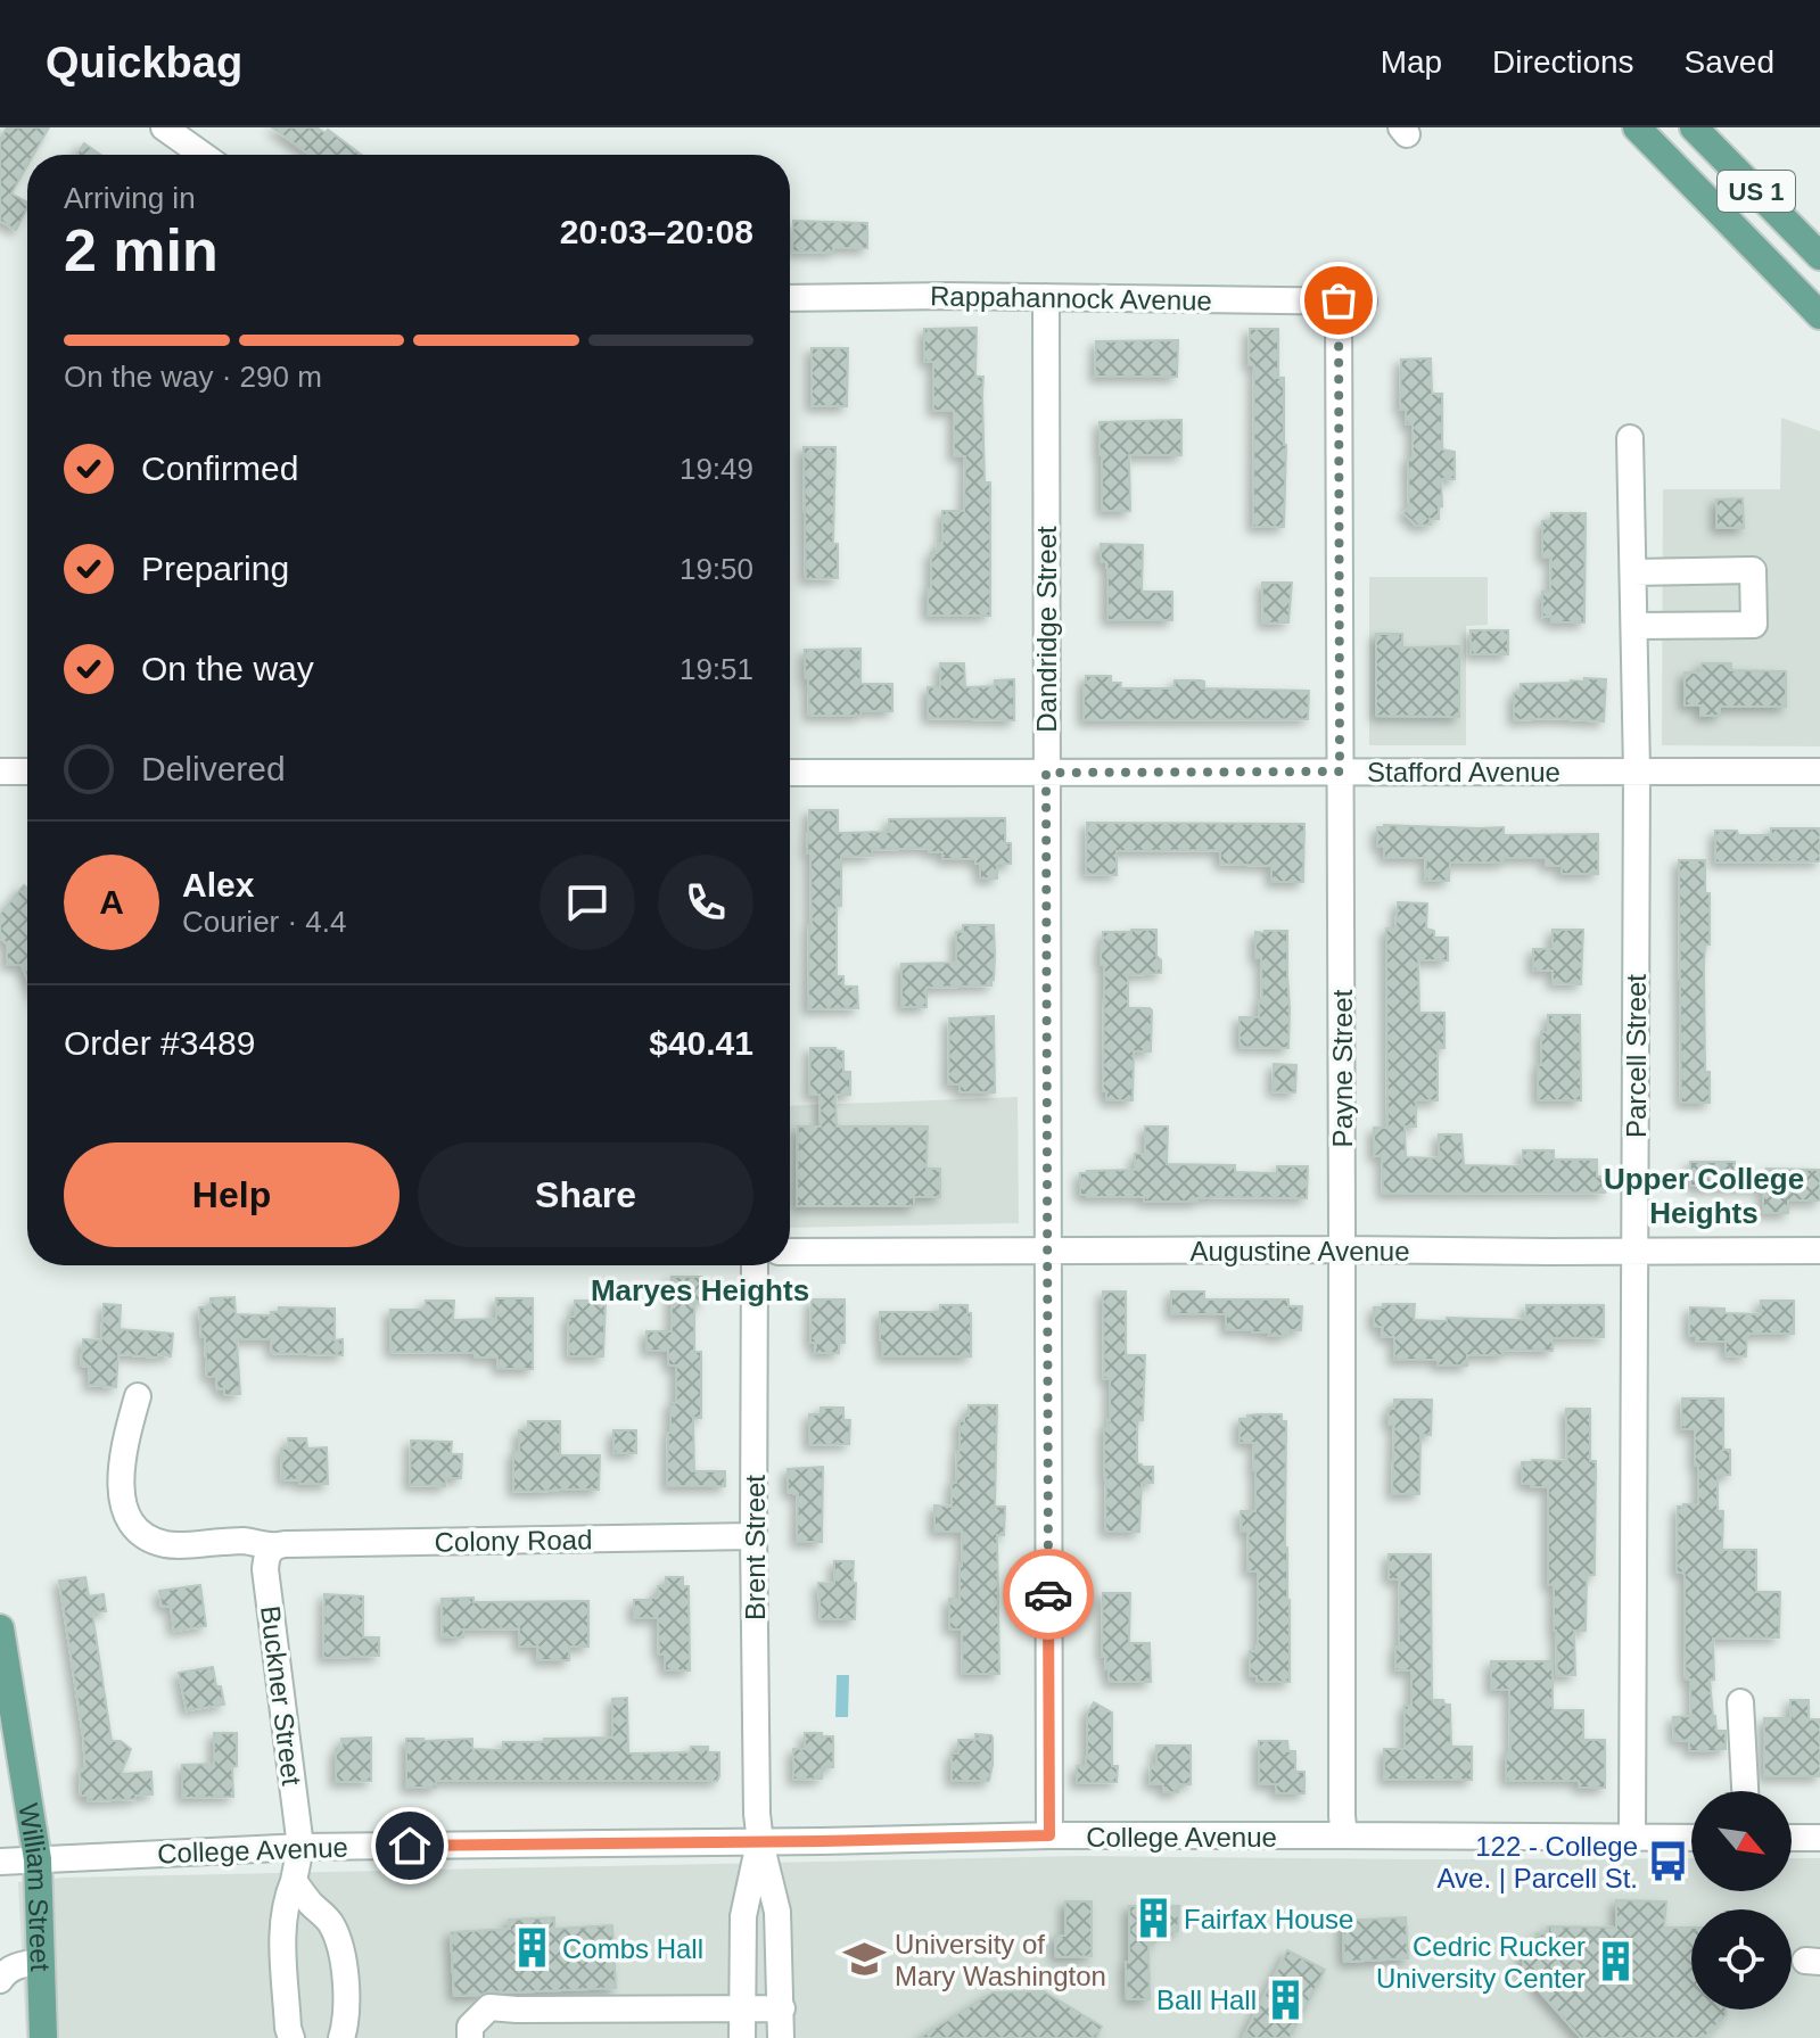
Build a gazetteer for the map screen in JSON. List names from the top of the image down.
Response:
{
  "streets": {
    "main road": ["US 1", "William Street"],
    "street": [
      "Rappahannock Avenue",
      "Dandridge Street",
      "Stafford Avenue",
      "Parcell Street",
      "Payne Street",
      "Augustine Avenue",
      "Colony Road",
      "Brent Street",
      "Buckner Street",
      "College Avenue"
    ]
  },
  "crossings": [
    ["Rappahannock Avenue", "Dandridge Street"],
    ["Rappahannock Avenue", "Payne Street"],
    ["Dandridge Street", "Stafford Avenue"],
    ["Dandridge Street", "Augustine Avenue"],
    ["Dandridge Street", "College Avenue"],
    ["Stafford Avenue", "Parcell Street"],
    ["Stafford Avenue", "Payne Street"],
    ["Parcell Street", "Augustine Avenue"],
    ["Parcell Street", "College Avenue"],
    ["Payne Street", "Augustine Avenue"],
    ["Payne Street", "College Avenue"],
    ["Colony Road", "Brent Street"],
    ["Colony Road", "Buckner Street"],
    ["Brent Street", "College Avenue"],
    ["Buckner Street", "College Avenue"],
    ["College Avenue", "William Street"]
  ],
  "districts": ["Upper College Heights", "Maryes Heights"],
  "places": {
    "bus stop": ["122 - College Ave. | Parcell St."],
    "building": [
      "Fairfax House",
      "Combs Hall",
      "Cedric Rucker University Center",
      "Ball Hall"
    ],
    "school or university": ["University of Mary Washington"]
  },
  "north": "bottom right",
  "page": {
    "header": "Quickbag",
    "nav": ["Map", "Directions", "Saved"],
    "heading": ["2 min", "Arriving in", "20:03–20:08"],
    "panel": [
      "Alex",
      "Courier · 4.4",
      "Order #3489",
      "$40.41"
    ],
    "bar": "On the way · 290 m",
    "list": [
      ["Confirmed", "19:49"],
      ["Preparing", "19:50"],
      ["On the way", "19:51"],
      "Delivered"
    ],
    "round": "A",
    "buttons": ["Help", "Share"]
  }
}
